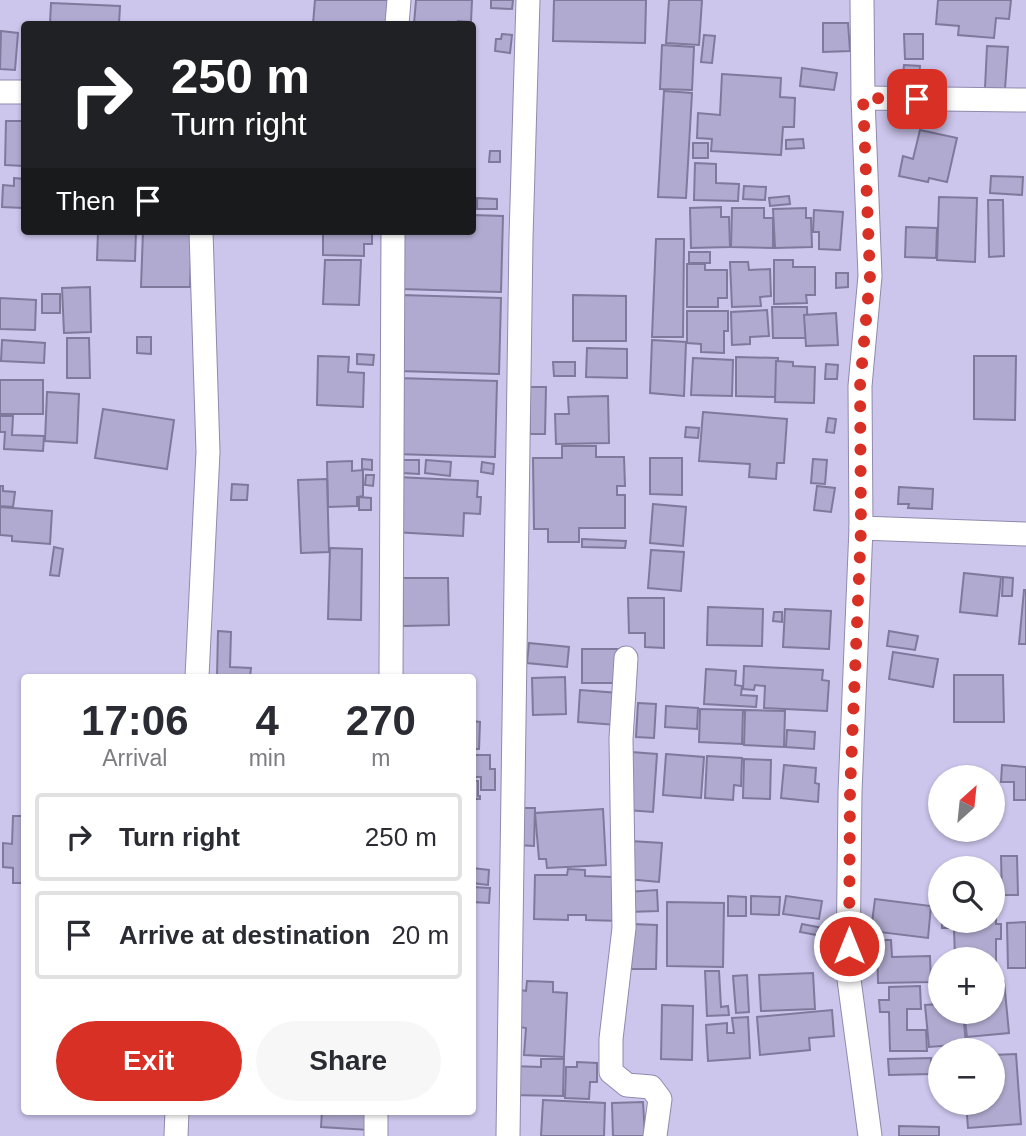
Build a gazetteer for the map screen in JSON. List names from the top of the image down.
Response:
{
  "north": "top right",
  "page": {
    "turn": ["250 m", "Turn right"],
    "then": "Then",
    "eta": [
      "17:06",
      "Arrival",
      "4",
      "min",
      "270",
      "m"
    ],
    "map_buttons": ["+", "−"],
    "list": [
      {
        "name": "Turn right",
        "value": "250 m"
      },
      {
        "name": "Arrive at destination",
        "value": "20 m"
      }
    ],
    "buttons": ["Exit", "Share"]
  }
}
